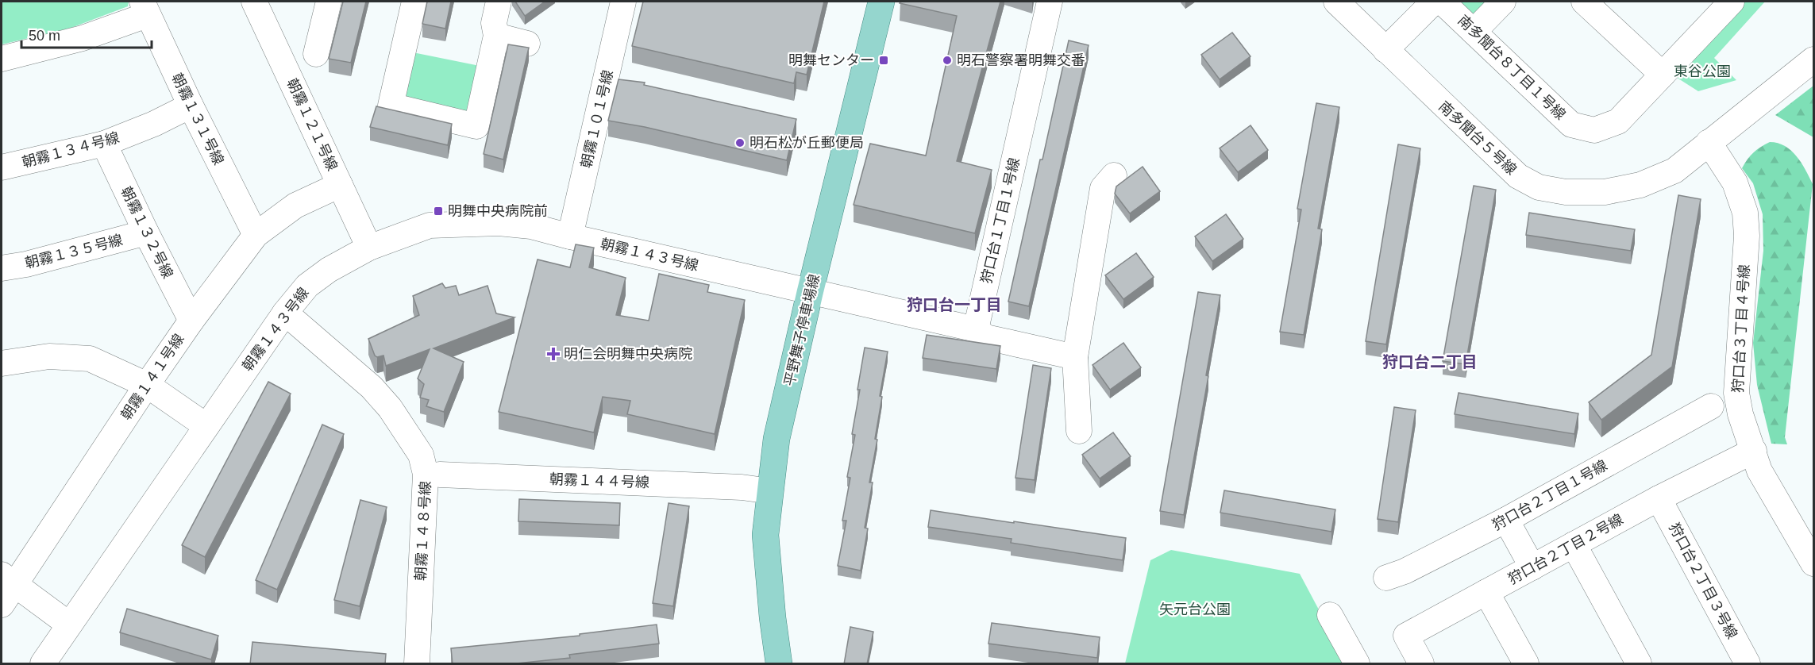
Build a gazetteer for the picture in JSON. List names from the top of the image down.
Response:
{
  "streets": {
    "main road": ["平野舞子停車場線"],
    "street": [
      "南多聞台８丁目１号線",
      "朝霧１３１号線",
      "朝霧１０１号線",
      "朝霧１２１号線",
      "南多聞台５号線",
      "朝霧１３４号線",
      "狩口台１丁目１号線",
      "朝霧１３２号線",
      "朝霧１３５号線",
      "朝霧１４３号線",
      "狩口台３丁目４号線",
      "朝霧１４１号線",
      "朝霧１４４号線",
      "狩口台２丁目１号線",
      "朝霧１４８号線",
      "狩口台２丁目２号線",
      "狩口台２丁目３号線"
    ]
  },
  "crossings": [
    ["朝霧１３１号線", "朝霧１３４号線"],
    ["朝霧１３１号線", "朝霧１４１号線"],
    ["朝霧１０１号線", "朝霧１４３号線"],
    ["朝霧１２１号線", "朝霧１４３号線"],
    ["朝霧１２１号線", "朝霧１４１号線"],
    ["南多聞台５号線", "狩口台３丁目４号線"],
    ["朝霧１３４号線", "朝霧１３２号線"],
    ["朝霧１３２号線", "朝霧１３５号線"],
    ["朝霧１３２号線", "朝霧１４１号線"],
    ["朝霧１４３号線", "平野舞子停車場線"],
    ["朝霧１４３号線", "朝霧１４８号線"],
    ["狩口台３丁目４号線", "狩口台２丁目２号線"],
    ["平野舞子停車場線", "朝霧１４４号線"],
    ["狩口台２丁目２号線", "狩口台２丁目３号線"]
  ],
  "districts": ["狩口台一丁目", "狩口台二丁目"],
  "parks": ["東谷公園", "矢元台公園"],
  "places": {
    "transit": ["明舞センター", "明舞中央病院前"],
    "other": ["明石警察署明舞交番", "明石松が丘郵便局"],
    "health": ["明仁会明舞中央病院"]
  },
  "scale_bar": "50 m"
}
